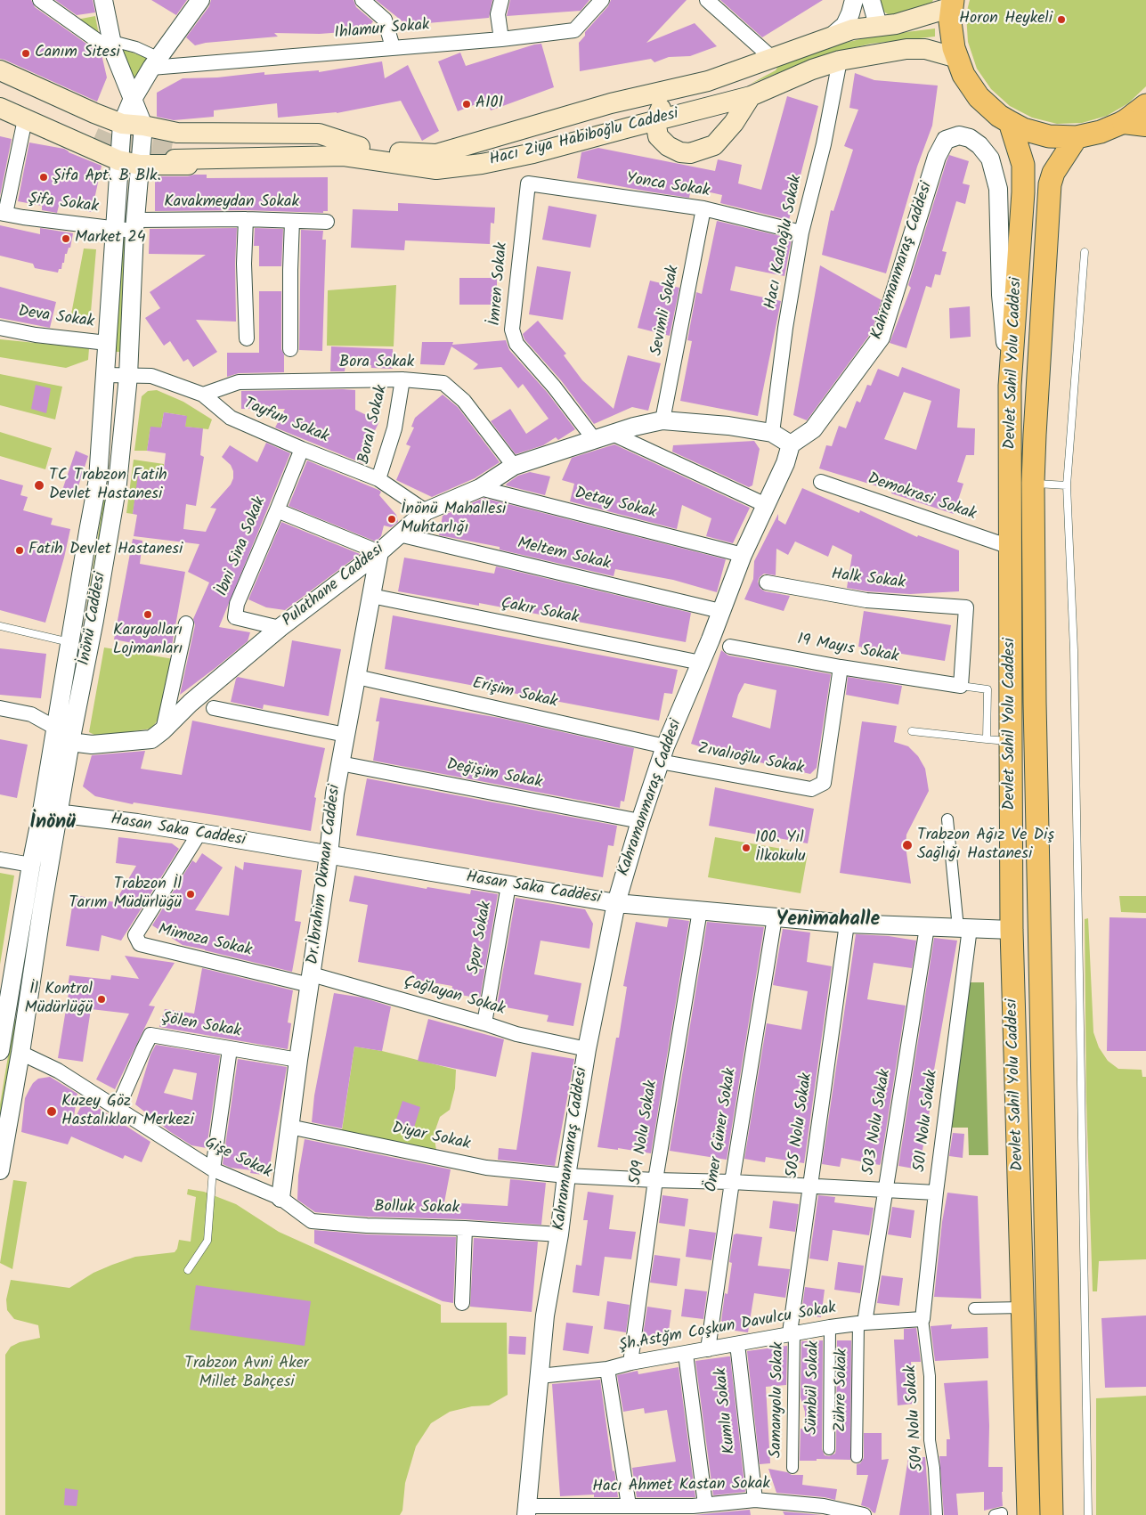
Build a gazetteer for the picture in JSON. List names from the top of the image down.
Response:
{
  "streets": {
    "main road": ["Hacı Ziya Habiboğlu Caddesi", "Devlet Sahil Yolu Caddesi"],
    "street": [
      "Ihlamur Sokak",
      "Yonca Sokak",
      "Kavakmeydan Sokak",
      "Şifa Sokak",
      "Hacı Kadıoğlu Sokak",
      "Kahramanmaraş Caddesi",
      "İmren Sokak",
      "Sevimli Sokak",
      "Deva Sokak",
      "Bora Sokak",
      "Tayfun Sokak",
      "Bora1 Sokak",
      "Demokrasi Sokak",
      "Detay Sokak",
      "İbni Sina Sokak",
      "Meltem Sokak",
      "Halk Sokak",
      "Pulathane Caddesi",
      "Çakır Sokak",
      "İnönü Caddesi",
      "19 Mayıs Sokak",
      "Erişim Sokak",
      "Zıvalıoğlu Sokak",
      "Değişim Sokak",
      "Hasan Saka Caddesi",
      "Dr.İbrahim Okman Caddesi",
      "Spor Sokak",
      "Mimoza Sokak",
      "Çağlayan Sokak",
      "Şölen Sokak",
      "501 Nolu Sokak",
      "503 Nolu Sokak",
      "505 Nolu Sokak",
      "Ömer Güner Sokak",
      "509 Nolu Sokak",
      "Diyar Sokak",
      "Gişe Sokak",
      "Bolluk Sokak",
      "Şh.Astğm Coşkun Davulcu Sokak",
      "Sümbül Sokak",
      "Zühre Sokak",
      "Samanyolu Sokak",
      "Kumlu Sokak",
      "504 Nolu Sokak",
      "Hacı Ahmet Kastan Sokak"
    ]
  },
  "crossings": [
    ["Hacı Ziya Habiboğlu Caddesi", "Hacı Kadıoğlu Sokak"],
    ["Yonca Sokak", "Hacı Kadıoğlu Sokak"],
    ["Yonca Sokak", "İmren Sokak"],
    ["Yonca Sokak", "Sevimli Sokak"],
    ["Kavakmeydan Sokak", "İnönü Caddesi"],
    ["Şifa Sokak", "İnönü Caddesi"],
    ["Hacı Kadıoğlu Sokak", "Pulathane Caddesi"],
    ["Kahramanmaraş Caddesi", "Devlet Sahil Yolu Caddesi"],
    ["Kahramanmaraş Caddesi", "Detay Sokak"],
    ["Kahramanmaraş Caddesi", "Meltem Sokak"],
    ["Kahramanmaraş Caddesi", "Pulathane Caddesi"],
    ["Kahramanmaraş Caddesi", "Çakır Sokak"],
    ["Kahramanmaraş Caddesi", "Erişim Sokak"],
    ["Kahramanmaraş Caddesi", "Zıvalıoğlu Sokak"],
    ["Kahramanmaraş Caddesi", "Değişim Sokak"],
    ["Kahramanmaraş Caddesi", "Hasan Saka Caddesi"],
    ["Kahramanmaraş Caddesi", "Çağlayan Sokak"],
    ["Kahramanmaraş Caddesi", "Diyar Sokak"],
    ["Kahramanmaraş Caddesi", "Bolluk Sokak"],
    ["Kahramanmaraş Caddesi", "Şh.Astğm Coşkun Davulcu Sokak"],
    ["Kahramanmaraş Caddesi", "Hacı Ahmet Kastan Sokak"],
    ["İmren Sokak", "Pulathane Caddesi"],
    ["Sevimli Sokak", "Pulathane Caddesi"],
    ["Deva Sokak", "İnönü Caddesi"],
    ["Bora Sokak", "Tayfun Sokak"],
    ["Bora Sokak", "Bora1 Sokak"],
    ["Bora Sokak", "Pulathane Caddesi"],
    ["Devlet Sahil Yolu Caddesi", "Demokrasi Sokak"],
    ["Devlet Sahil Yolu Caddesi", "Hasan Saka Caddesi"],
    ["Tayfun Sokak", "Bora1 Sokak"],
    ["Tayfun Sokak", "İbni Sina Sokak"],
    ["Tayfun Sokak", "Pulathane Caddesi"],
    ["Tayfun Sokak", "İnönü Caddesi"],
    ["Detay Sokak", "Pulathane Caddesi"],
    ["İbni Sina Sokak", "Pulathane Caddesi"],
    ["Meltem Sokak", "Pulathane Caddesi"],
    ["Halk Sokak", "19 Mayıs Sokak"],
    ["Pulathane Caddesi", "İnönü Caddesi"],
    ["Pulathane Caddesi", "Dr.İbrahim Okman Caddesi"],
    ["Çakır Sokak", "Dr.İbrahim Okman Caddesi"],
    ["İnönü Caddesi", "Hasan Saka Caddesi"],
    ["İnönü Caddesi", "Gişe Sokak"],
    ["19 Mayıs Sokak", "Zıvalıoğlu Sokak"],
    ["Erişim Sokak", "Zıvalıoğlu Sokak"],
    ["Erişim Sokak", "Dr.İbrahim Okman Caddesi"],
    ["Değişim Sokak", "Dr.İbrahim Okman Caddesi"],
    ["Hasan Saka Caddesi", "Dr.İbrahim Okman Caddesi"],
    ["Hasan Saka Caddesi", "Spor Sokak"],
    ["Hasan Saka Caddesi", "Mimoza Sokak"],
    ["Hasan Saka Caddesi", "501 Nolu Sokak"],
    ["Hasan Saka Caddesi", "503 Nolu Sokak"],
    ["Hasan Saka Caddesi", "505 Nolu Sokak"],
    ["Hasan Saka Caddesi", "Ömer Güner Sokak"],
    ["Hasan Saka Caddesi", "509 Nolu Sokak"],
    ["Dr.İbrahim Okman Caddesi", "Mimoza Sokak"],
    ["Dr.İbrahim Okman Caddesi", "Çağlayan Sokak"],
    ["Dr.İbrahim Okman Caddesi", "Şölen Sokak"],
    ["Dr.İbrahim Okman Caddesi", "Diyar Sokak"],
    ["Dr.İbrahim Okman Caddesi", "Gişe Sokak"],
    ["Dr.İbrahim Okman Caddesi", "Bolluk Sokak"],
    ["Spor Sokak", "Çağlayan Sokak"],
    ["Mimoza Sokak", "Çağlayan Sokak"],
    ["Şölen Sokak", "Gişe Sokak"],
    ["501 Nolu Sokak", "Diyar Sokak"],
    ["501 Nolu Sokak", "Şh.Astğm Coşkun Davulcu Sokak"],
    ["501 Nolu Sokak", "504 Nolu Sokak"],
    ["503 Nolu Sokak", "Diyar Sokak"],
    ["503 Nolu Sokak", "Şh.Astğm Coşkun Davulcu Sokak"],
    ["503 Nolu Sokak", "Zühre Sokak"],
    ["505 Nolu Sokak", "Diyar Sokak"],
    ["505 Nolu Sokak", "Şh.Astğm Coşkun Davulcu Sokak"],
    ["505 Nolu Sokak", "Samanyolu Sokak"],
    ["Ömer Güner Sokak", "Diyar Sokak"],
    ["Ömer Güner Sokak", "Şh.Astğm Coşkun Davulcu Sokak"],
    ["509 Nolu Sokak", "Diyar Sokak"],
    ["509 Nolu Sokak", "Şh.Astğm Coşkun Davulcu Sokak"],
    ["Gişe Sokak", "Bolluk Sokak"],
    ["Şh.Astğm Coşkun Davulcu Sokak", "Sümbül Sokak"],
    ["Şh.Astğm Coşkun Davulcu Sokak", "Zühre Sokak"],
    ["Şh.Astğm Coşkun Davulcu Sokak", "Samanyolu Sokak"],
    ["Şh.Astğm Coşkun Davulcu Sokak", "Kumlu Sokak"],
    ["Şh.Astğm Coşkun Davulcu Sokak", "504 Nolu Sokak"],
    ["Kumlu Sokak", "Hacı Ahmet Kastan Sokak"]
  ],
  "districts": ["İnönü", "Yenimahalle"],
  "parks": ["Trabzon Avni Aker Millet Bahçesi"],
  "places": [
    "Horon Heykeli",
    "Canım Sitesi",
    "A101",
    "Şifa Apt. B Blk.",
    "Market 24",
    "TC Trabzon Fatih Devlet Hastanesi",
    "İnönü Mahallesi Muhtarlığı",
    "Fatih Devlet Hastanesi",
    "Karayolları Lojmanları",
    "Trabzon Ağız Ve Diş Sağlığı Hastanesi",
    "100. Yıl İlkokulu",
    "Trabzon İl Tarım Müdürlüğü",
    "İl Kontrol Müdürlüğü",
    "Kuzey Göz Hastalıkları Merkezi"
  ]
}
